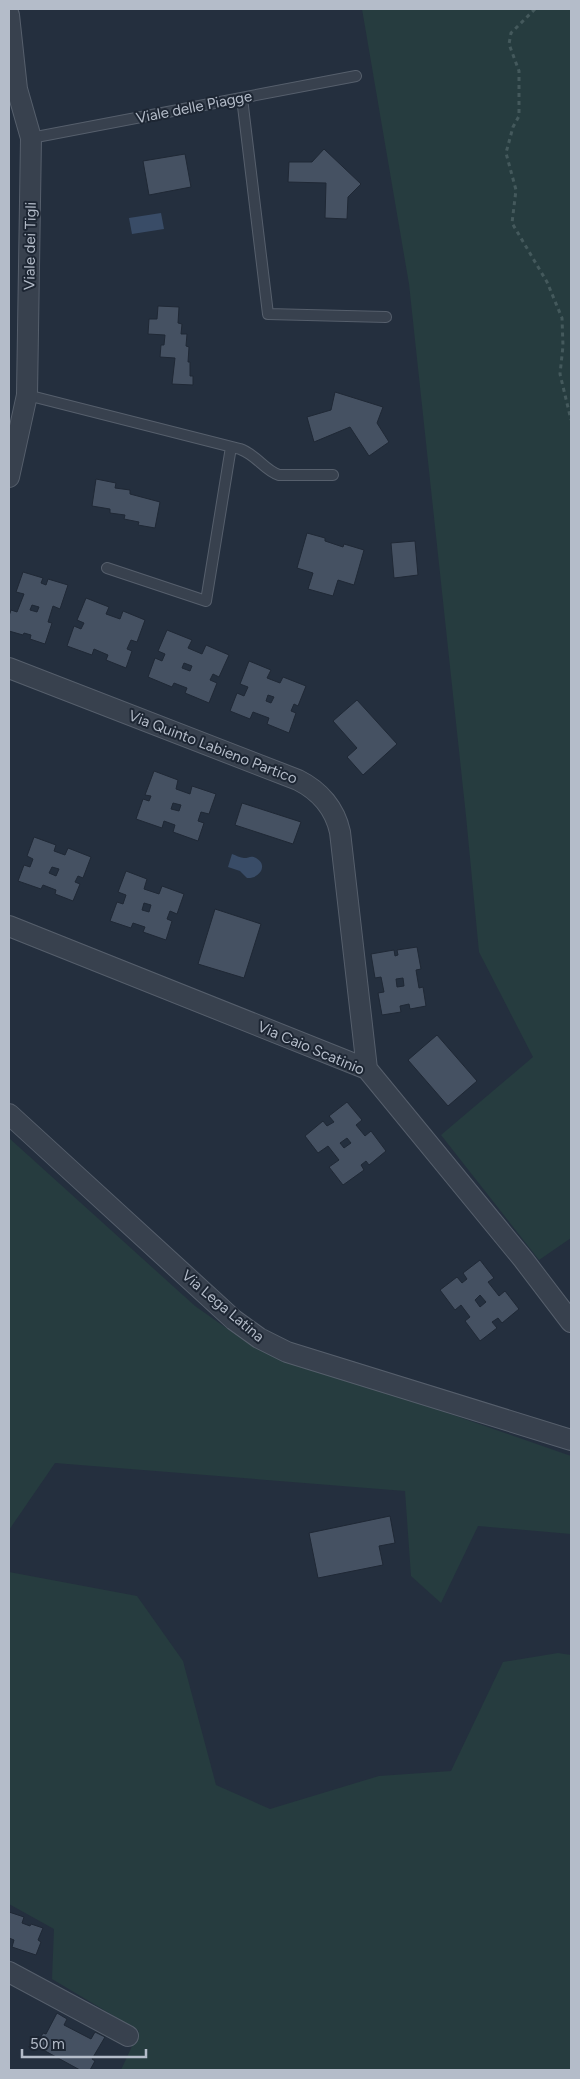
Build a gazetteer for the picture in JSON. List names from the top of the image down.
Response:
{
  "streets": {
    "street": [
      "Viale dei Tigli",
      "Via Quinto Labieno Partico",
      "Via Caio Scatinio",
      "Via Lega Latina"
    ],
    "lane": ["Viale delle Piagge"]
  },
  "crossings": [
    ["Viale delle Piagge", "Viale dei Tigli"],
    ["Via Quinto Labieno Partico", "Via Caio Scatinio"]
  ],
  "scale_bar": "50 m"
}
